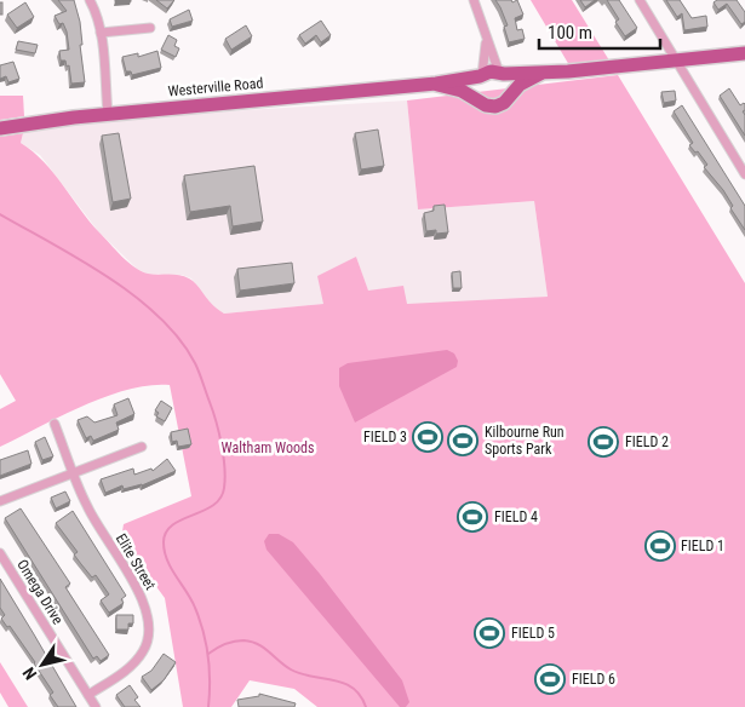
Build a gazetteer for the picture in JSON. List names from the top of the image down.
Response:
{
  "streets": {
    "main road": ["Westerville Road"],
    "street": ["Elite Street", "Omega Drive"]
  },
  "crossings": [
    ["Elite Street", "Omega Drive"]
  ],
  "parks": ["Waltham Woods"],
  "places": {
    "sports": [
      "FIELD 3",
      "Kilbourne Run Sports Park",
      "FIELD 2",
      "FIELD 4",
      "FIELD 1",
      "FIELD 5",
      "FIELD 6"
    ]
  },
  "scale_bar": "100 m",
  "north": "bottom left"
}
